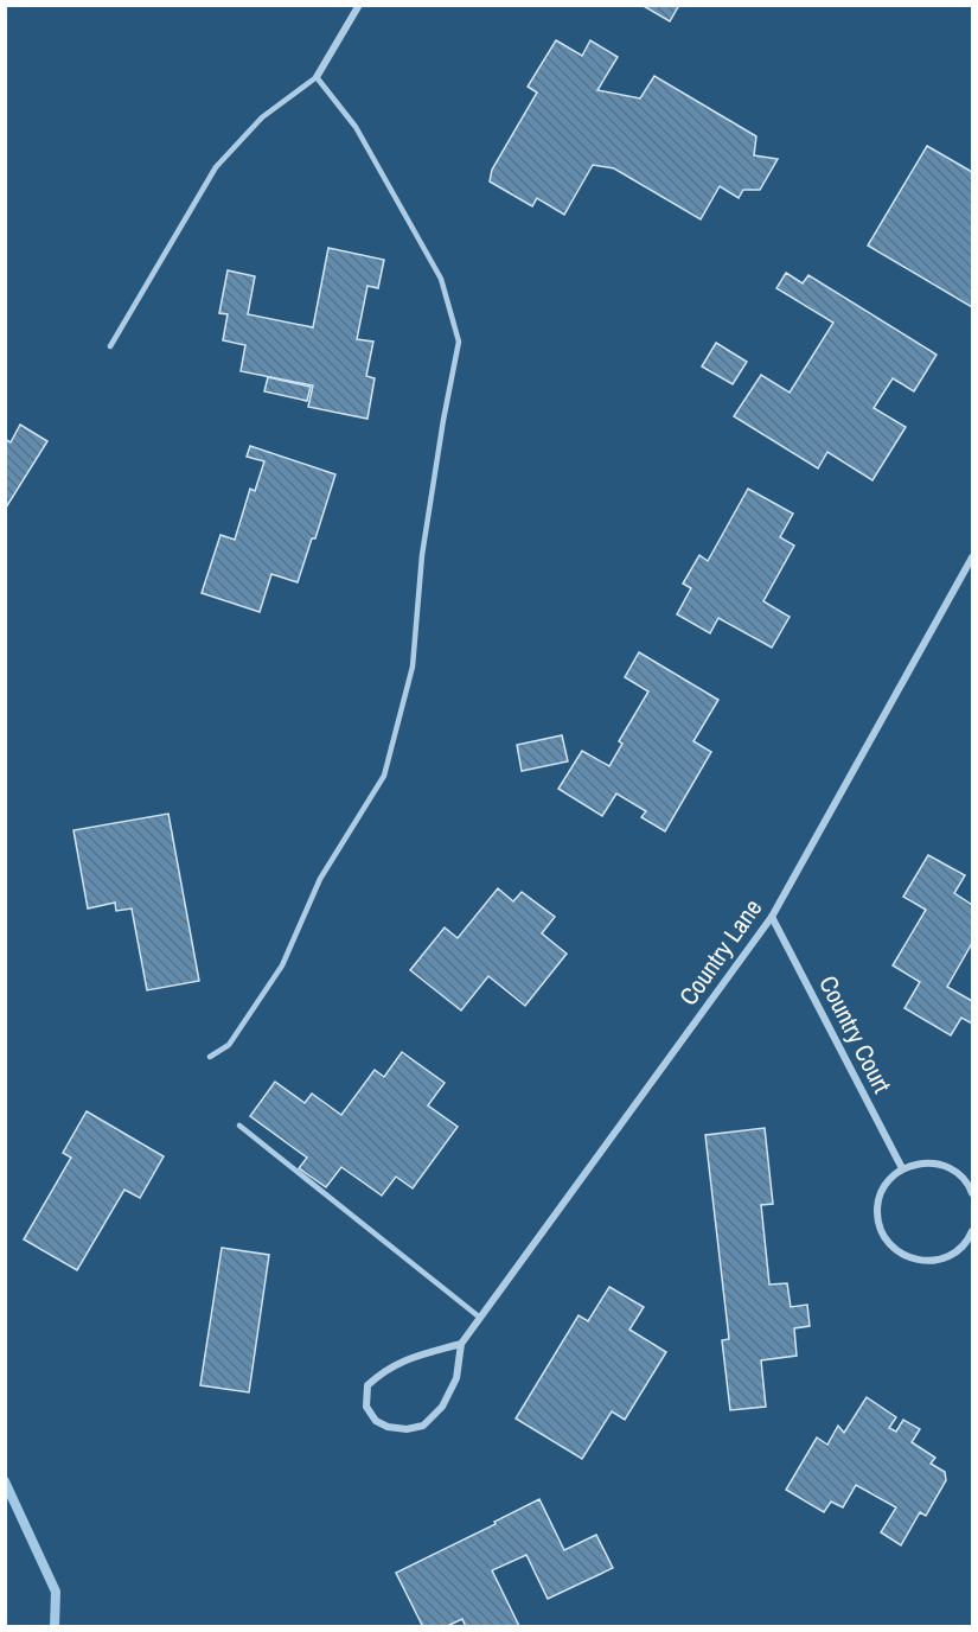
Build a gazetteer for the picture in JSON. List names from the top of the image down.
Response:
{
  "streets": {
    "street": ["Country Lane", "Country Court"]
  },
  "crossings": [
    ["Country Lane", "Country Court"]
  ]
}
